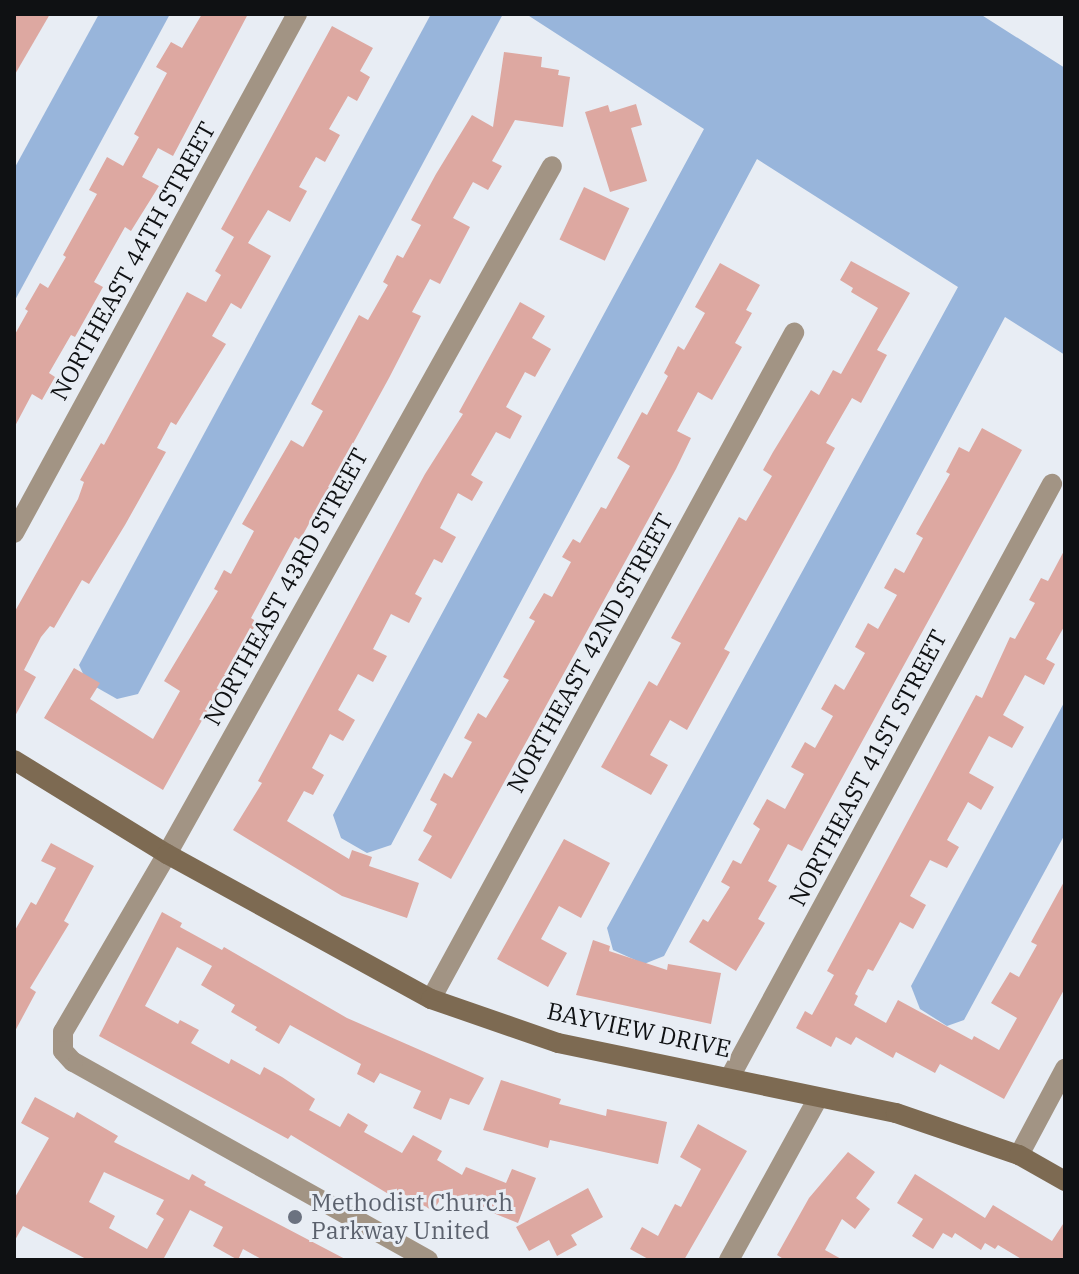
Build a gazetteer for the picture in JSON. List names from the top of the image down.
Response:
{
  "streets": {
    "street": [
      "NORTHEAST 44TH STREET",
      "NORTHEAST 43RD STREET",
      "NORTHEAST 42ND STREET",
      "NORTHEAST 41ST STREET",
      "BAYVIEW DRIVE"
    ]
  },
  "crossings": [
    ["NORTHEAST 43RD STREET", "BAYVIEW DRIVE"],
    ["NORTHEAST 42ND STREET", "BAYVIEW DRIVE"],
    ["NORTHEAST 41ST STREET", "BAYVIEW DRIVE"]
  ],
  "places": ["Methodist Church Parkway United"]
}
